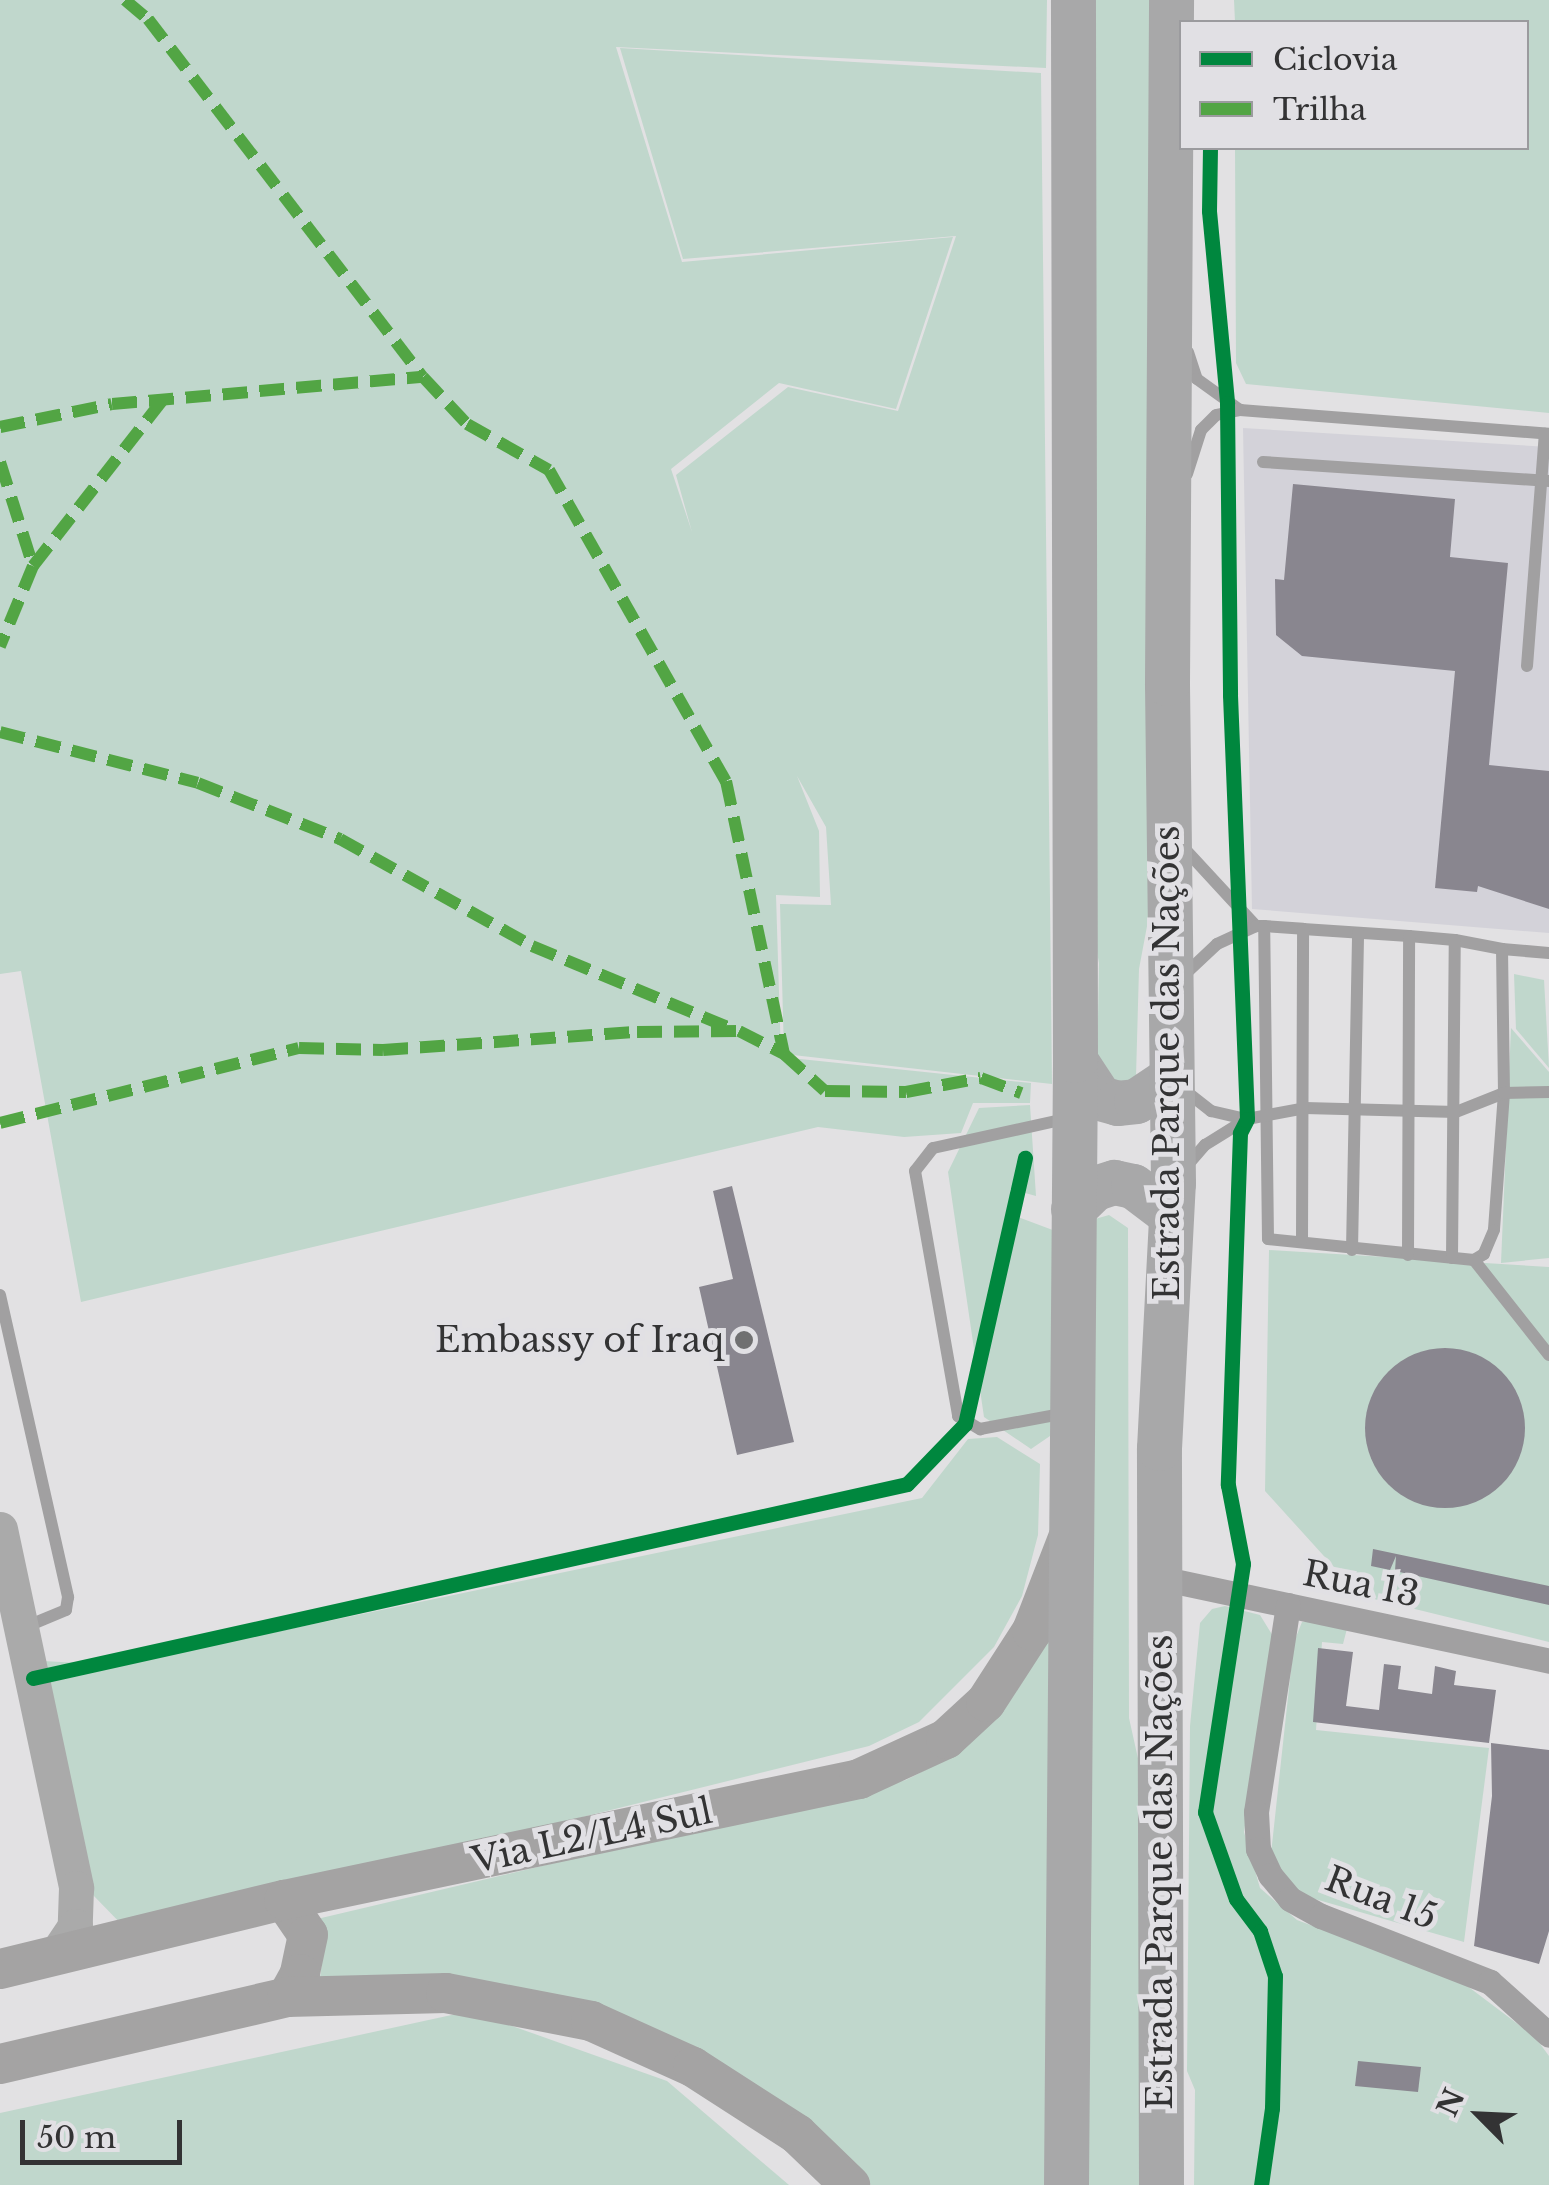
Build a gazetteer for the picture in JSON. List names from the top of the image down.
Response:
{
  "streets": {
    "highway": ["Estrada Parque das Nações"],
    "main road": ["Via L2/L4 Sul"],
    "street": ["Rua 13", "Rua 15"]
  },
  "crossings": [
    ["Estrada Parque das Nações", "Rua 13"],
    ["Rua 13", "Rua 15"]
  ],
  "places": ["Embassy of Iraq"],
  "legend": ["Ciclovia", "Trilha"],
  "scale_bar": "50 m",
  "north": "top left"
}
